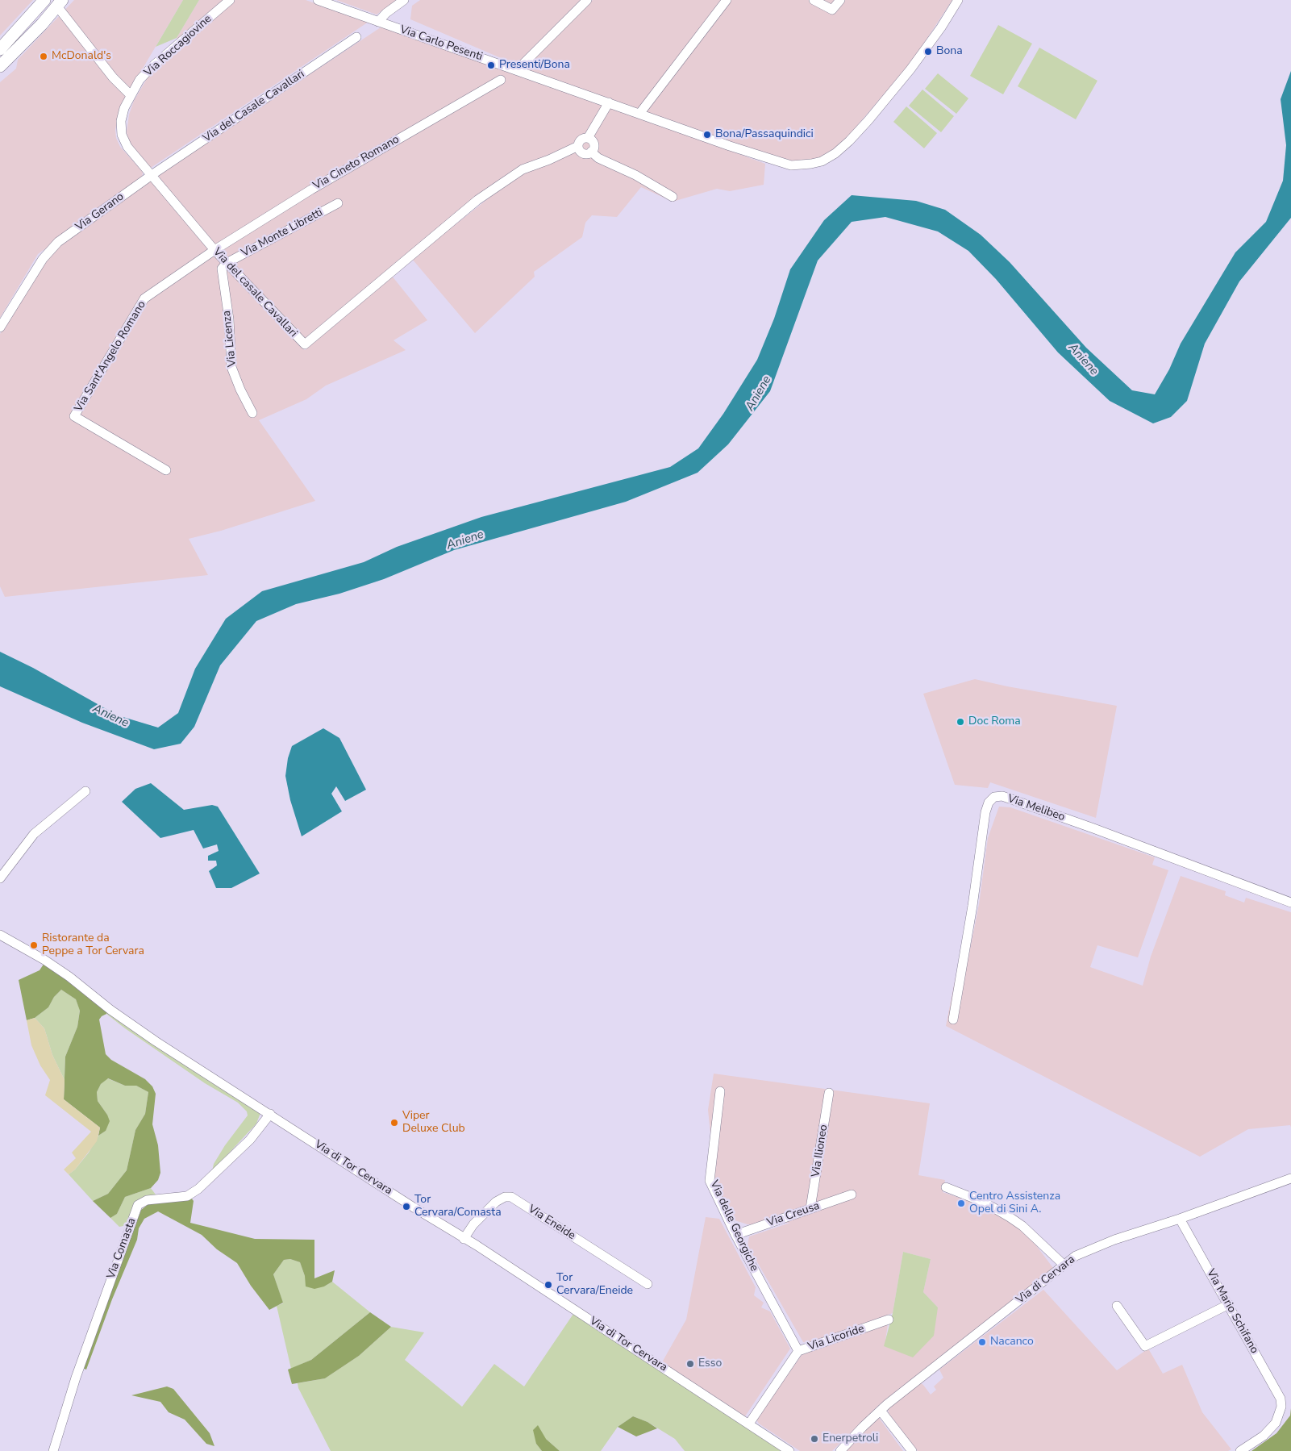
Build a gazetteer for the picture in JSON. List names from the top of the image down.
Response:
{
  "streets": {
    "street": [
      "Via Carlo Pesenti",
      "Via Roccagiovine",
      "Via del Casale Cavallari",
      "Via Cineto Romano",
      "Via Gerano",
      "Via Monte Libretti",
      "Via del casale Cavallari",
      "Via Licenza",
      "Via Sant'Angelo Romano",
      "Via Melibeo",
      "Via Ilioneo",
      "Via di Tor Cervara",
      "Via Creusa",
      "Via Eneide",
      "Via delle Georgiche",
      "Via Comasta",
      "Via di Cervara",
      "Via Mario Schifano",
      "Via Licoride"
    ]
  },
  "crossings": [
    ["Via Roccagiovine", "Via del casale Cavallari"],
    ["Via del Casale Cavallari", "Via Gerano"],
    ["Via del Casale Cavallari", "Via del casale Cavallari"],
    ["Via Cineto Romano", "Via del casale Cavallari"],
    ["Via Cineto Romano", "Via Sant'Angelo Romano"],
    ["Via Gerano", "Via del casale Cavallari"],
    ["Via Monte Libretti", "Via del casale Cavallari"],
    ["Via Monte Libretti", "Via Licenza"],
    ["Via del casale Cavallari", "Via Licenza"],
    ["Via del casale Cavallari", "Via Sant'Angelo Romano"],
    ["Via Ilioneo", "Via Creusa"],
    ["Via di Tor Cervara", "Via Eneide"],
    ["Via di Tor Cervara", "Via Comasta"],
    ["Via di Tor Cervara", "Via Licoride"],
    ["Via Creusa", "Via delle Georgiche"],
    ["Via delle Georgiche", "Via Licoride"],
    ["Via di Cervara", "Via Mario Schifano"]
  ],
  "water": ["Aniene"],
  "places": [
    "Bona",
    "McDonald's",
    "Presenti/Bona",
    "Bona/Passaquindici",
    "Doc Roma",
    "Ristorante da Peppe a Tor Cervara",
    "Viper Deluxe Club",
    "Centro Assistenza Opel di Sini A.",
    "Tor Cervara/Comasta",
    "Tor Cervara/Eneide",
    "Nacanco",
    "Esso",
    "Enerpetroli"
  ]
}
